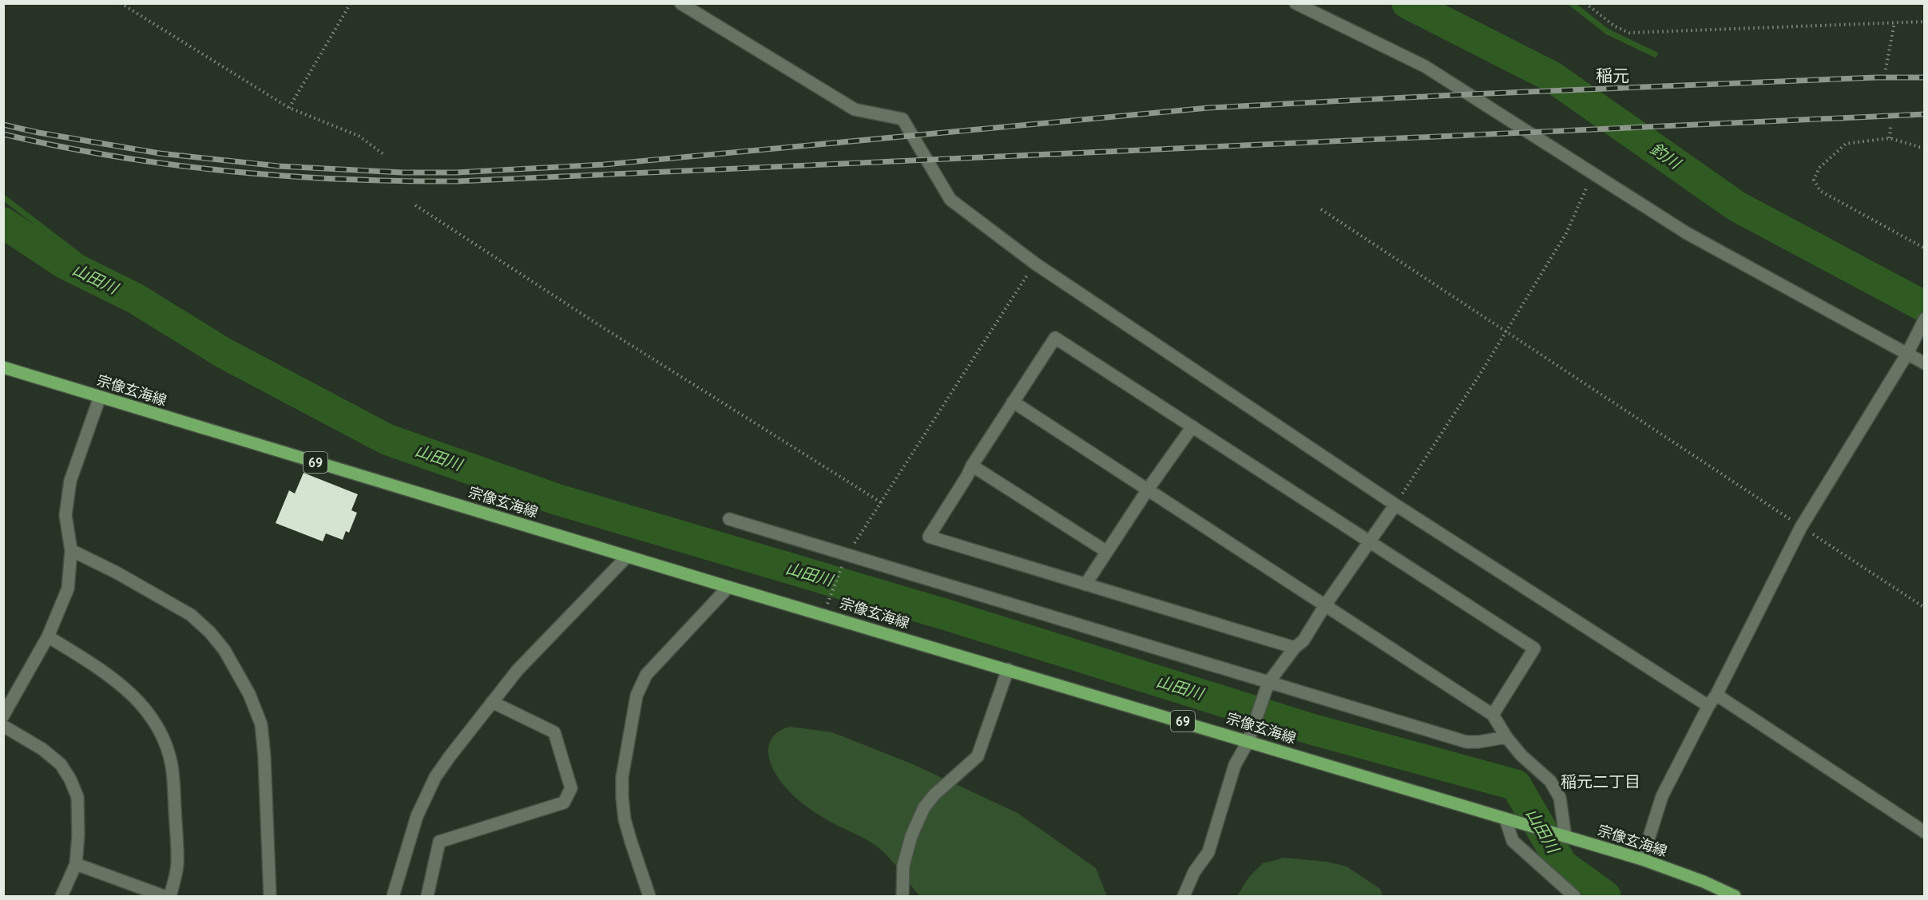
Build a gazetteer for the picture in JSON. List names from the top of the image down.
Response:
{
  "streets": {
    "main road": ["宗像玄海線", "69"]
  },
  "districts": ["稲元", "稲元二丁目"],
  "water": ["釣川", "山田川"]
}
